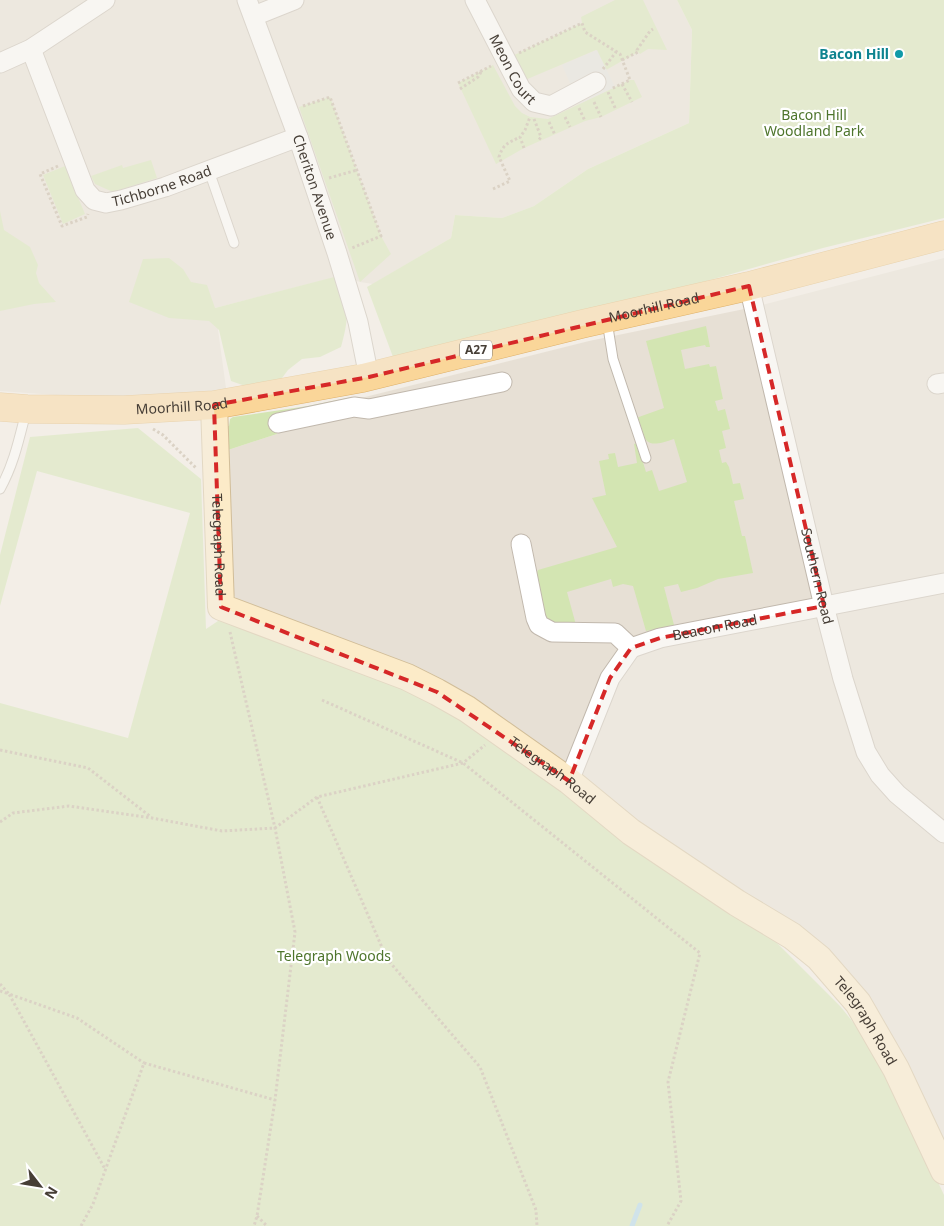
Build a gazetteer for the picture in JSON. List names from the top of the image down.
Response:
{
  "streets": {
    "main road": ["Moorhill Road", "A27"],
    "street": [
      "Meon Court",
      "Tichborne Road",
      "Cheriton Avenue",
      "Telegraph Road",
      "Southern Road",
      "Beacon Road"
    ]
  },
  "crossings": [
    ["Tichborne Road", "Cheriton Avenue"],
    ["Cheriton Avenue", "Moorhill Road"],
    ["Moorhill Road", "Telegraph Road"],
    ["Moorhill Road", "Southern Road"],
    ["Southern Road", "Beacon Road"]
  ],
  "parks": ["Bacon Hill Woodland Park", "Telegraph Woods"],
  "places": ["Bacon Hill"],
  "north": "bottom right"
}
